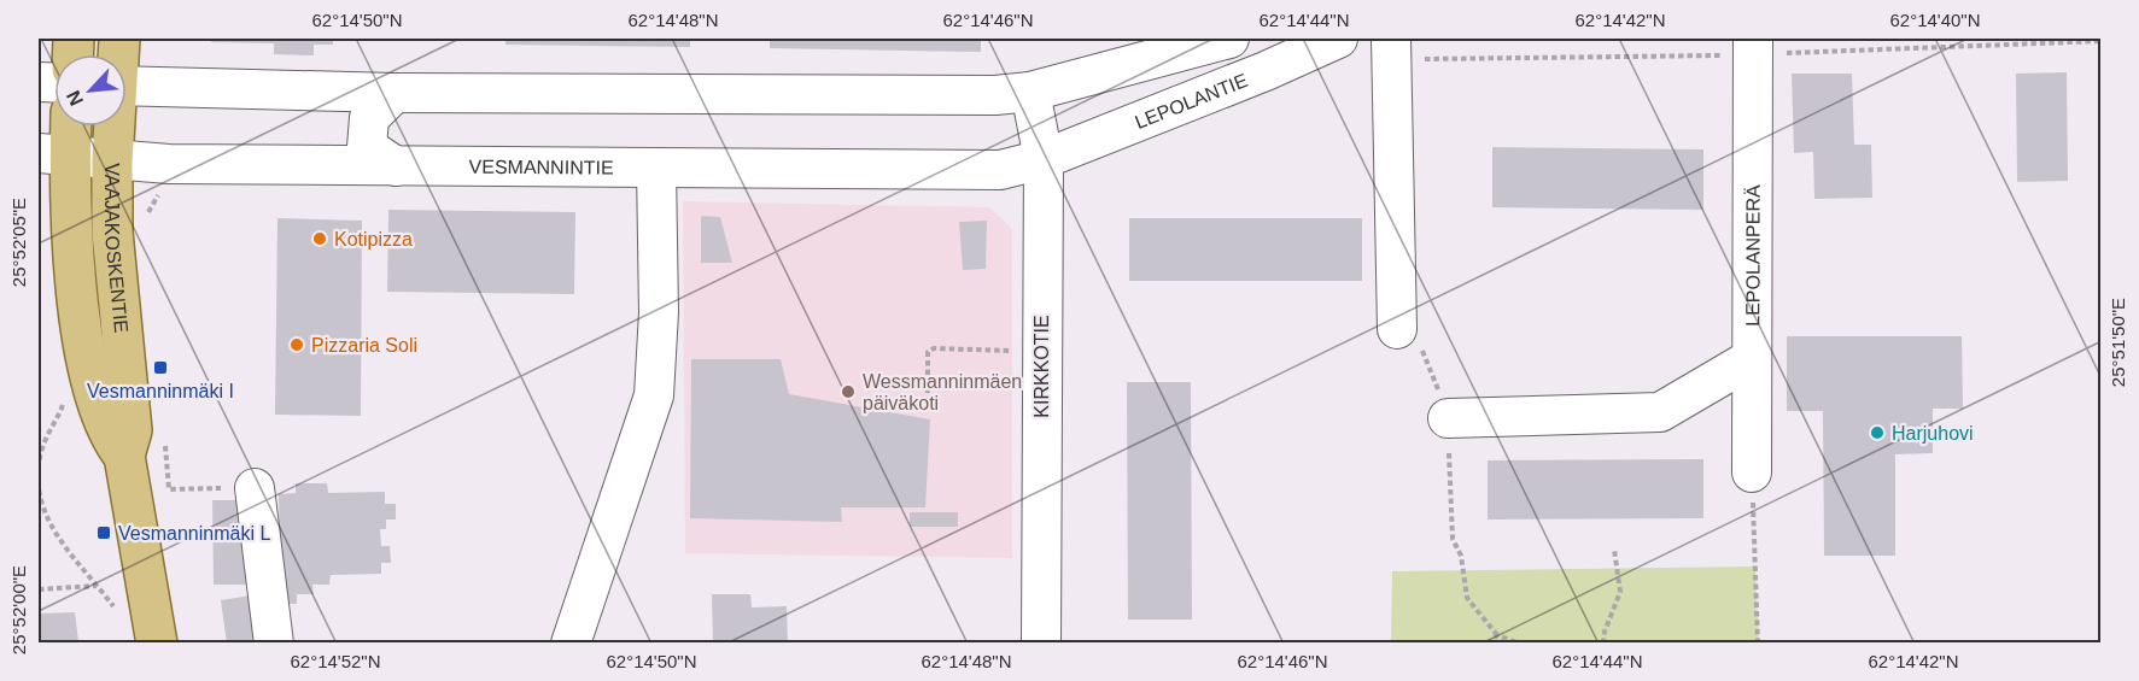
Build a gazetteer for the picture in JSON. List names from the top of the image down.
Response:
{
  "streets": {
    "main road": ["VAAJAKOSKENTIE"],
    "street": [
      "LEPOLANTIE",
      "VESMANNINTIE",
      "LEPOLANPERÄ",
      "KIRKKOTIE"
    ]
  },
  "crossings": [
    ["LEPOLANTIE", "VESMANNINTIE"],
    ["LEPOLANTIE", "KIRKKOTIE"],
    ["VESMANNINTIE", "VAAJAKOSKENTIE"],
    ["VESMANNINTIE", "KIRKKOTIE"]
  ],
  "places": {
    "other": [
      "Kotipizza",
      "Pizzaria Soli",
      "Wessmanninmäen päiväkoti",
      "Harjuhovi"
    ],
    "transit": ["Vesmanninmäki I", "Vesmanninmäki L"]
  },
  "north": "bottom left",
  "coordinates": [
    "62°14'50\"N",
    "62°14'48\"N",
    "62°14'46\"N",
    "62°14'44\"N",
    "62°14'42\"N",
    "62°14'40\"N",
    "25°52'05\"E",
    "25°51'50\"E",
    "25°52'00\"E",
    "62°14'52\"N"
  ]
}
